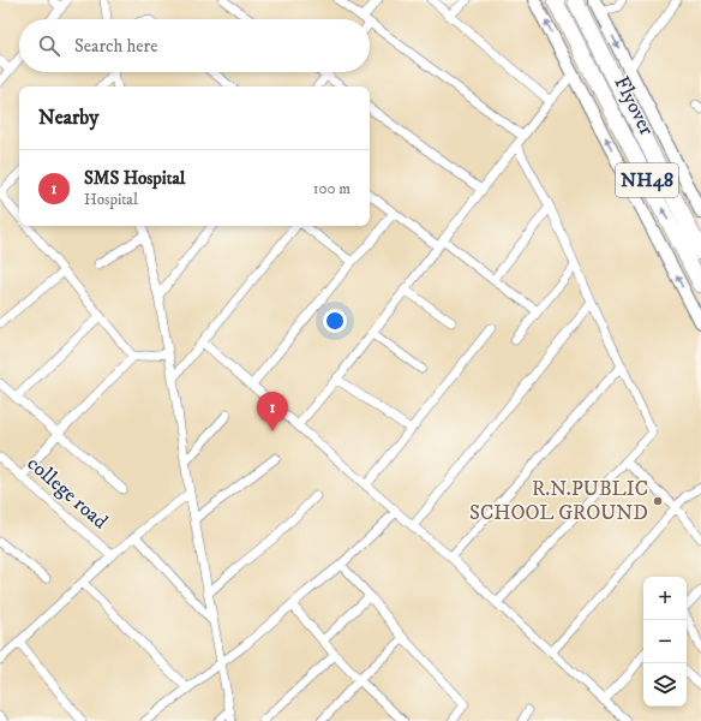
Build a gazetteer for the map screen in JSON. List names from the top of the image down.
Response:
{
  "streets": {
    "highway": ["Flyover", "NH48"],
    "street": ["college road"]
  },
  "places": ["R.N.PUBLIC SCHOOL GROUND"],
  "page": {
    "search": "Search here",
    "heading": "Nearby",
    "list": [
      {
        "mark": "1",
        "name": "SMS Hospital",
        "note": "Hospital",
        "value": "100 m"
      }
    ],
    "pins": "1",
    "map_buttons": ["+", "−"]
  }
}
